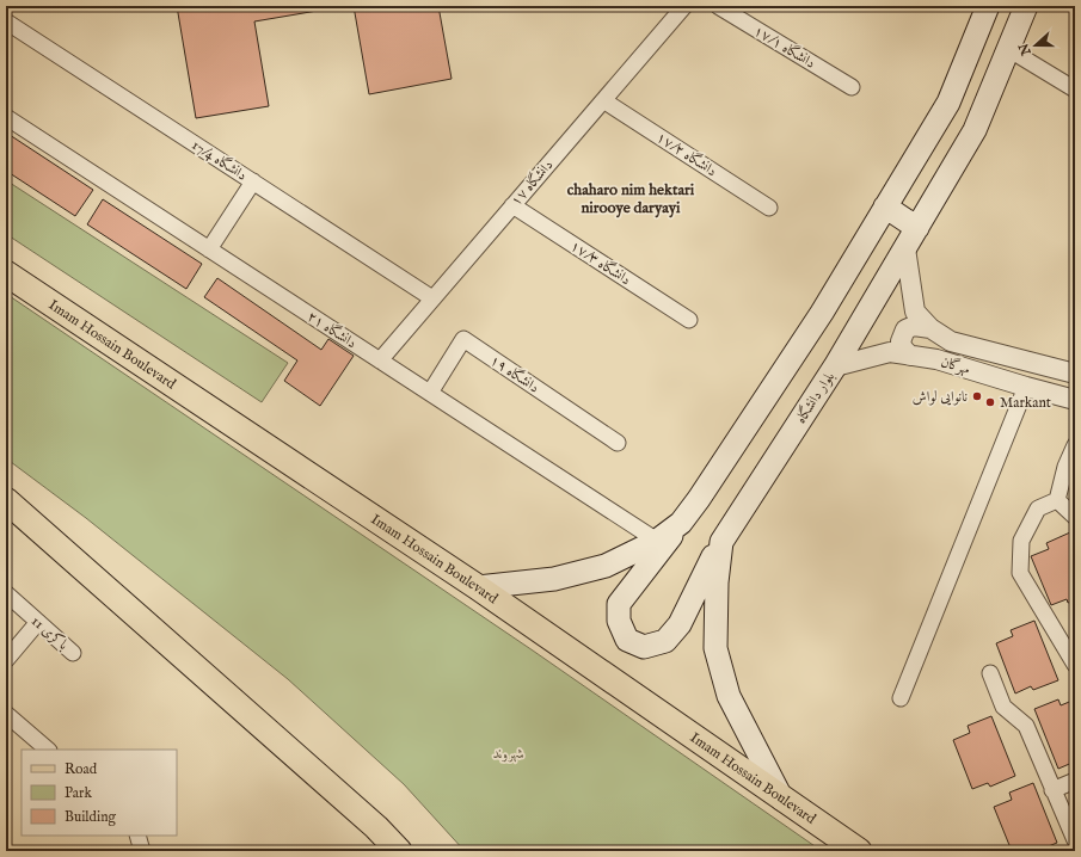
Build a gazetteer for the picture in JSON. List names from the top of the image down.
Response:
{
  "streets": {
    "main road": ["Imam Hossain Boulevard", "بلوار دانشگاه"],
    "street": [
      "دانشگاه ۱۷/۱",
      "دانشگاه ۱۷/۲",
      "دانشگاه 17/4",
      "دانشگاه ۱۷",
      "دانشگاه ۱۷/۳",
      "دانشگاه ۲۱",
      "مهرگان",
      "دانشگاه ۱۹",
      "باکری 11"
    ]
  },
  "crossings": [
    ["دانشگاه ۱۷/۲", "دانشگاه ۱۷"],
    ["دانشگاه 17/4", "دانشگاه ۱۷"],
    ["دانشگاه ۱۷", "دانشگاه ۱۷/۳"],
    ["دانشگاه ۱۷", "دانشگاه ۲۱"],
    ["دانشگاه ۲۱", "دانشگاه ۱۹"],
    ["Imam Hossain Boulevard", "بلوار دانشگاه"],
    ["مهرگان", "بلوار دانشگاه"]
  ],
  "districts": ["chaharo nim hektari nirooye daryayi"],
  "parks": ["شهروند"],
  "places": ["نانوایی لواش", "Markant"],
  "legend": ["Road", "Park", "Building"],
  "north": "left"
}
